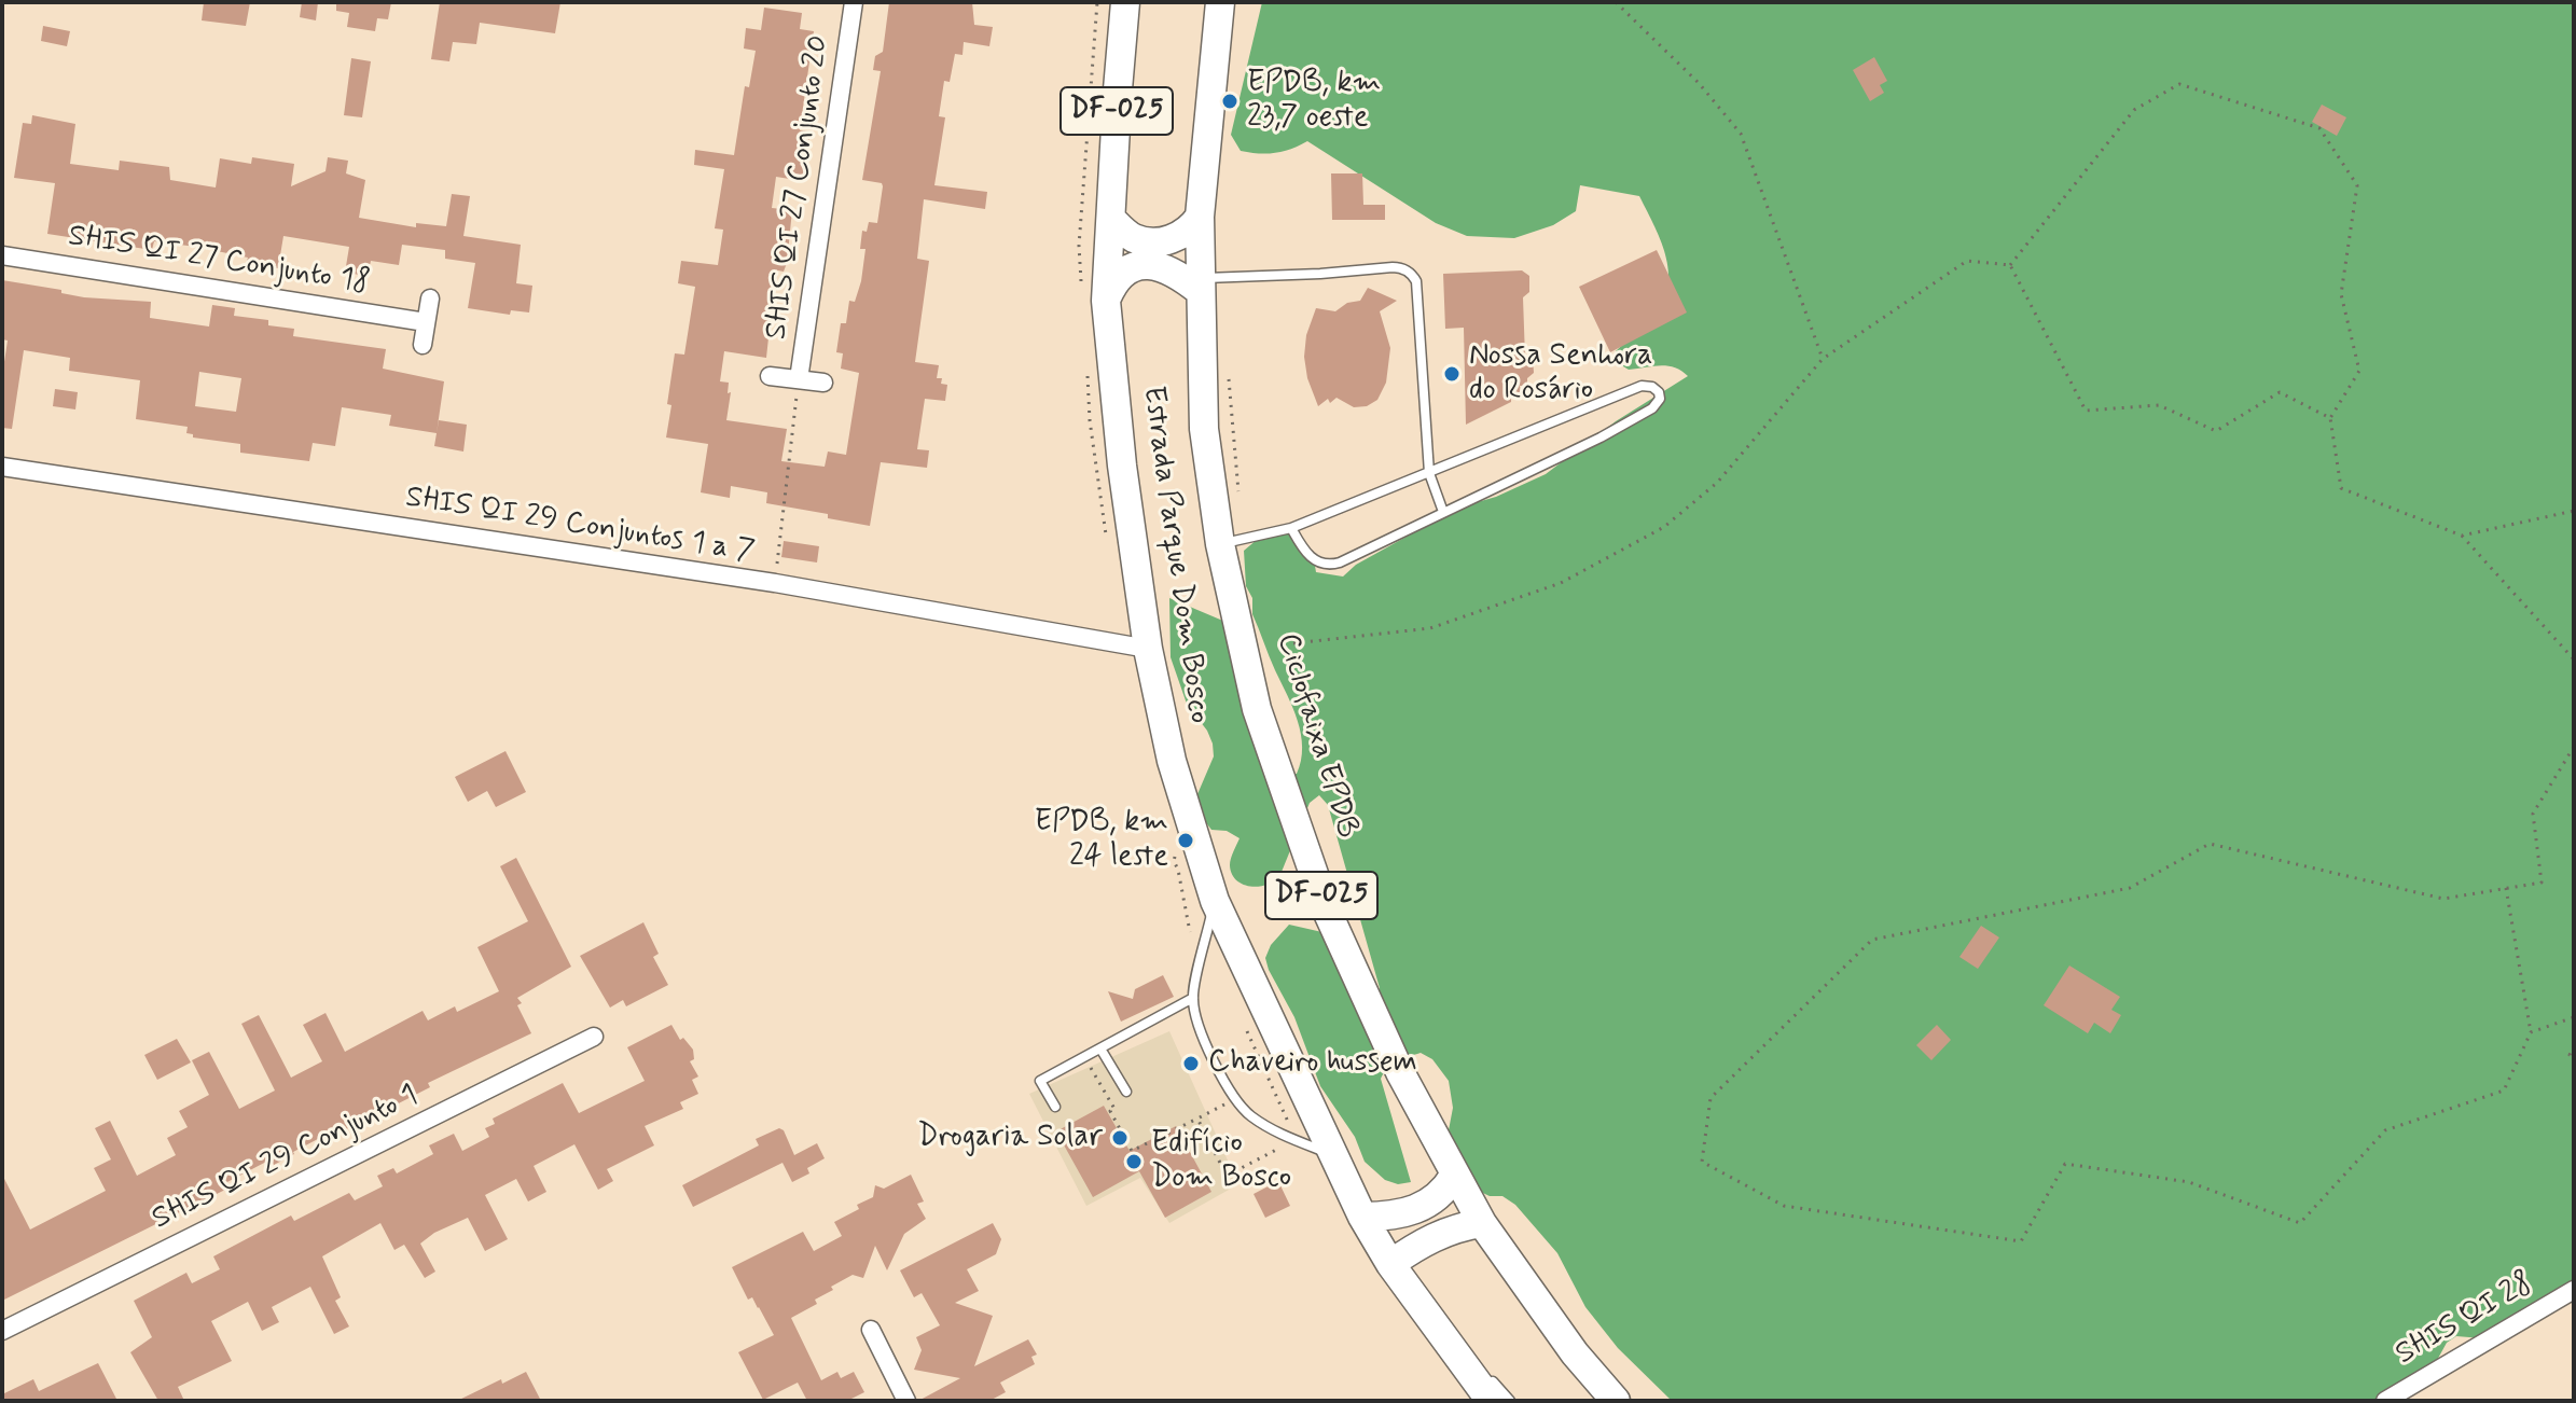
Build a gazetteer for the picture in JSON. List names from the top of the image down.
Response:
{
  "streets": {
    "main road": ["DF-025", "Estrada Parque Dom Bosco"],
    "street": [
      "SHIS QI 27 Conjunto 20",
      "SHIS QI 27 Conjunto 18",
      "SHIS QI 29 Conjuntos 1 a 7",
      "SHIS QI 29 Conjunto 1",
      "SHIS QI 28"
    ]
  },
  "crossings": [
    ["SHIS QI 29 Conjuntos 1 a 7", "Estrada Parque Dom Bosco"]
  ],
  "places": [
    "EPDB, km 23,7 oeste",
    "Nossa Senhora do Rosário",
    "EPDB, km 24 leste",
    "Chaveiro hussem",
    "Drogaria Solar",
    "Edifício Dom Bosco"
  ]
}
